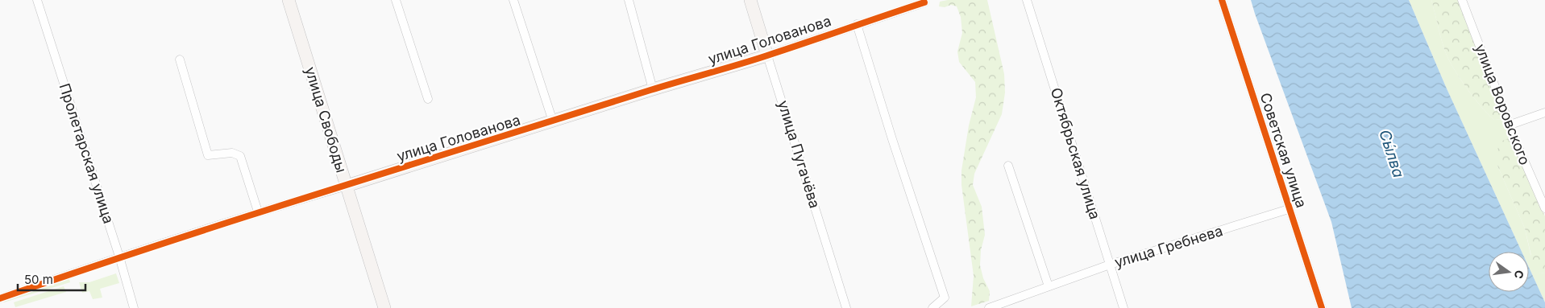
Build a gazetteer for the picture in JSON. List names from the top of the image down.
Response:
{
  "streets": {
    "street": [
      "улица Голованова",
      "улица Воровского",
      "улица Свободы",
      "Советская улица",
      "Пролетарская улица",
      "Октябрьская улица",
      "улица Пугачёва",
      "улица Гребнева"
    ]
  },
  "crossings": [
    ["улица Голованова", "улица Свободы"],
    ["улица Голованова", "Пролетарская улица"],
    ["улица Голованова", "улица Пугачёва"],
    ["Советская улица", "улица Гребнева"],
    ["Октябрьская улица", "улица Гребнева"]
  ],
  "water": ["Сы́лва"],
  "scale_bar": "50 m",
  "north": "right"
}
